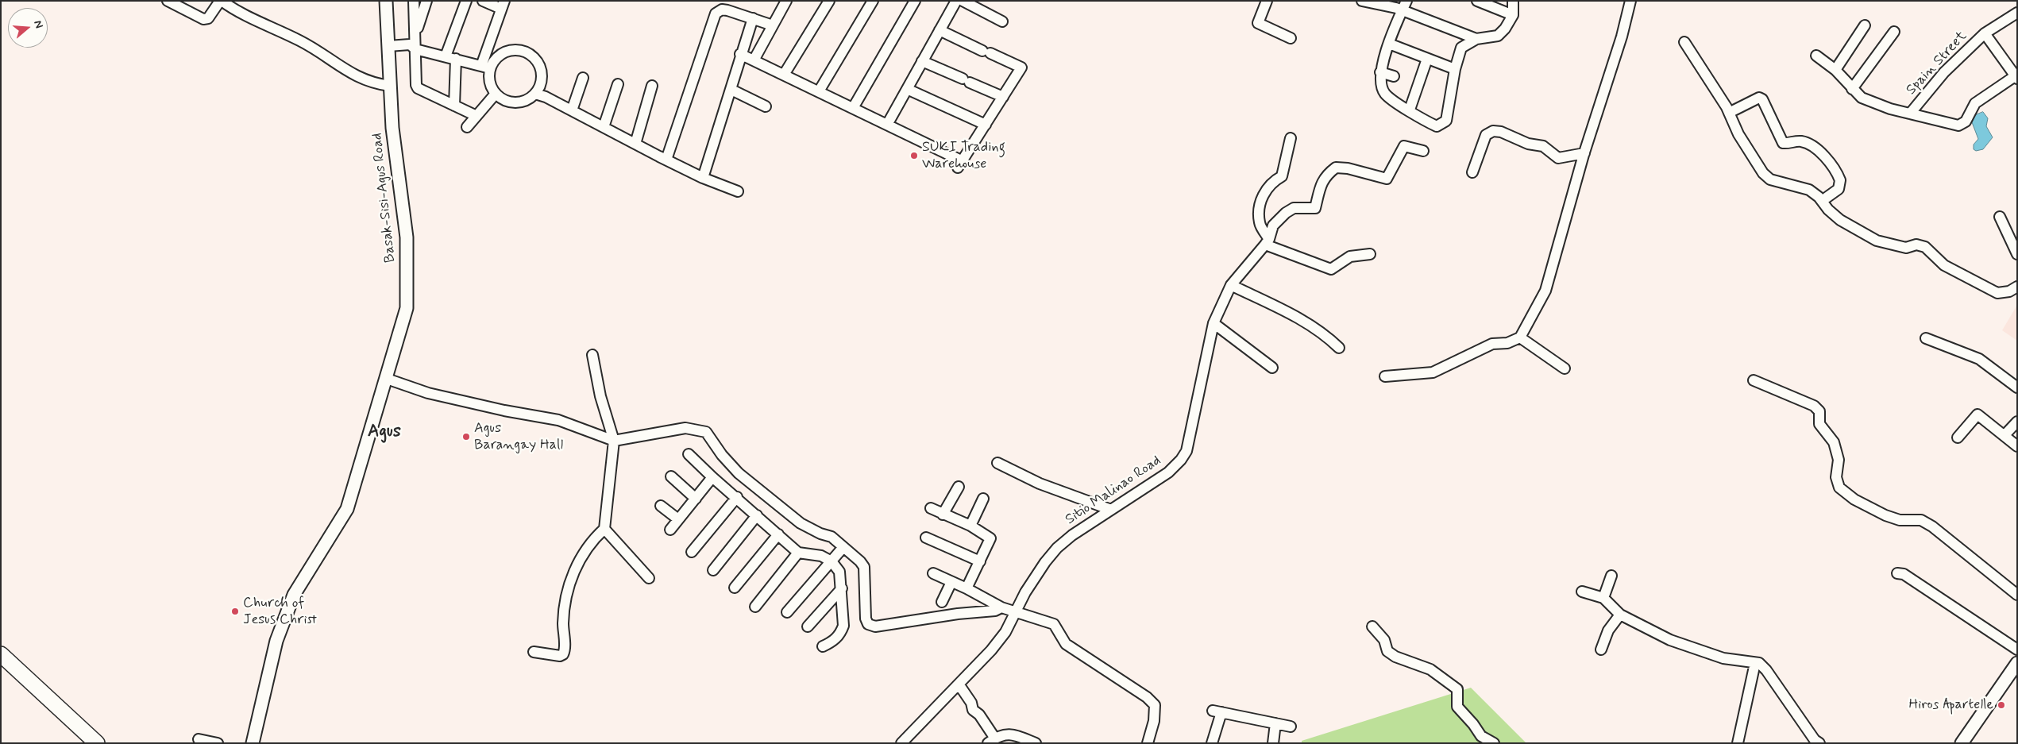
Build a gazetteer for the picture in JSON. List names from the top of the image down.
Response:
{
  "streets": {
    "street": ["Spain Street", "Basak-Sisi-Agus Road", "Sitio Malinao Road"]
  },
  "districts": ["Agus"],
  "places": [
    "SUKI Trading Warehouse",
    "Agus Barangay Hall",
    "Church of Jesus Christ",
    "Hiros Apartelle"
  ],
  "north": "right"
}
